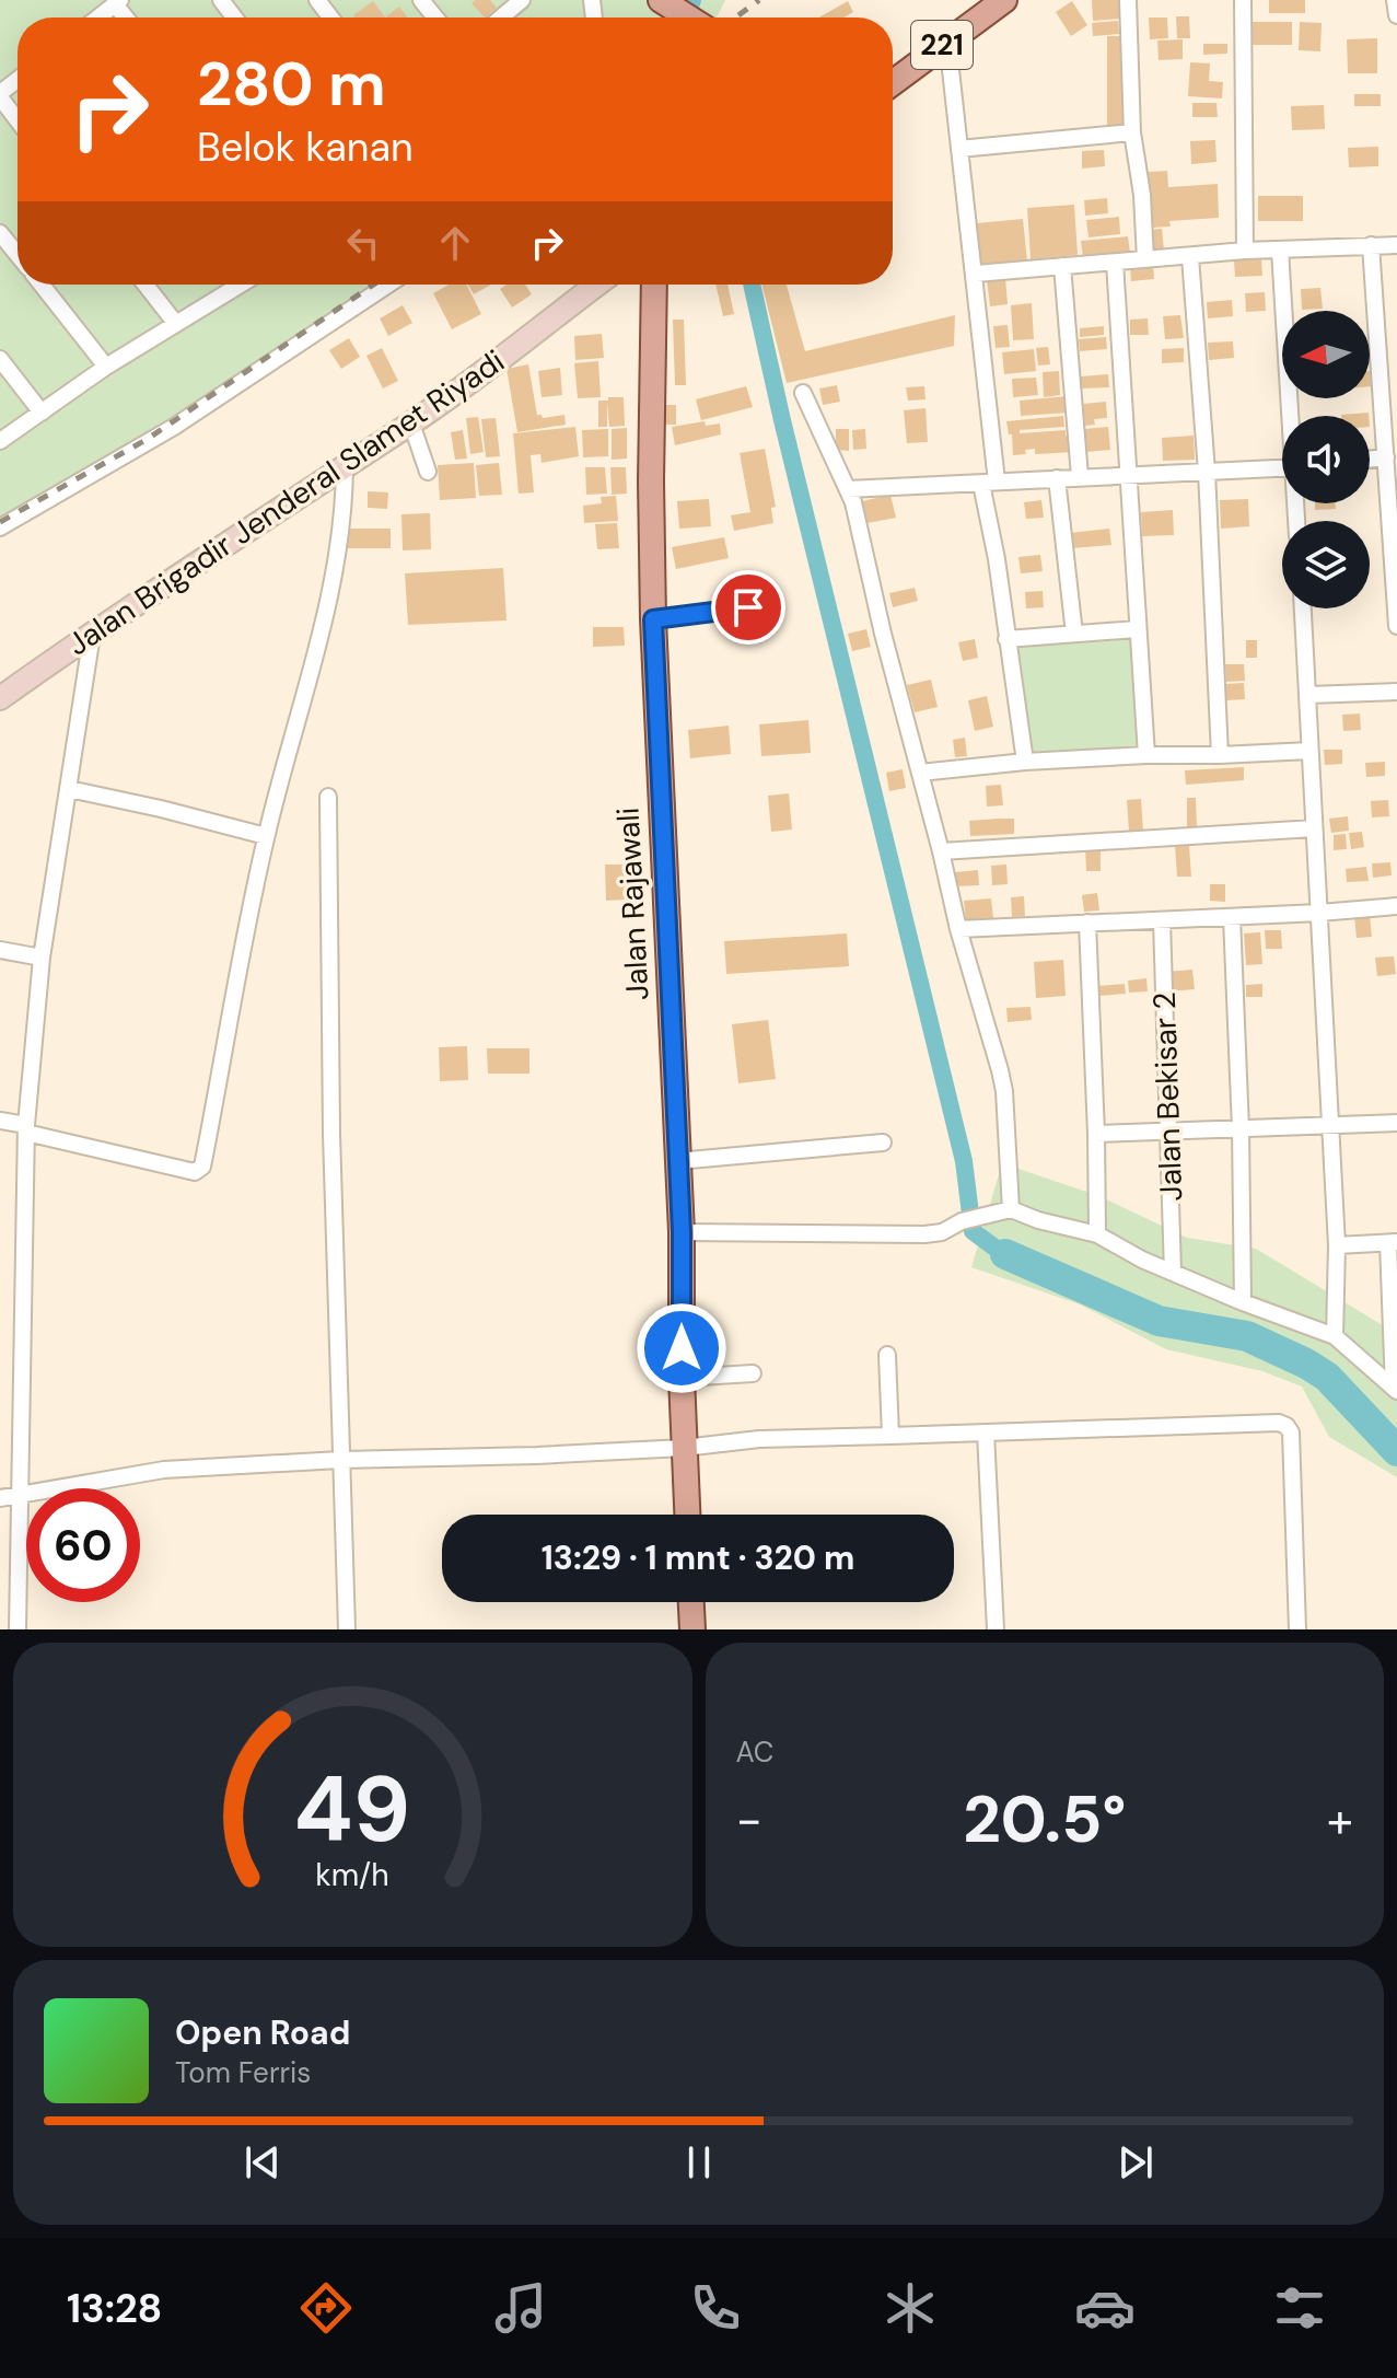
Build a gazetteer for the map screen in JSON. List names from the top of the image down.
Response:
{
  "streets": {
    "main road": ["221", "Jalan Brigadir Jenderal Slamet Riyadi", "Jalan Rajawali"],
    "street": ["Jalan Bekisar 2"]
  },
  "north": "left",
  "page": {
    "turn": ["280 m", "Belok kanan"],
    "limit": "60",
    "trip": "13:29 · 1 mnt · 320 m",
    "tile": "AC",
    "heat": ["−", "20.5°", "+"],
    "song": ["Open Road", "Tom Ferris"],
    "tabs": "13:28",
    "gauge": ["49", "km/h"]
  }
}
